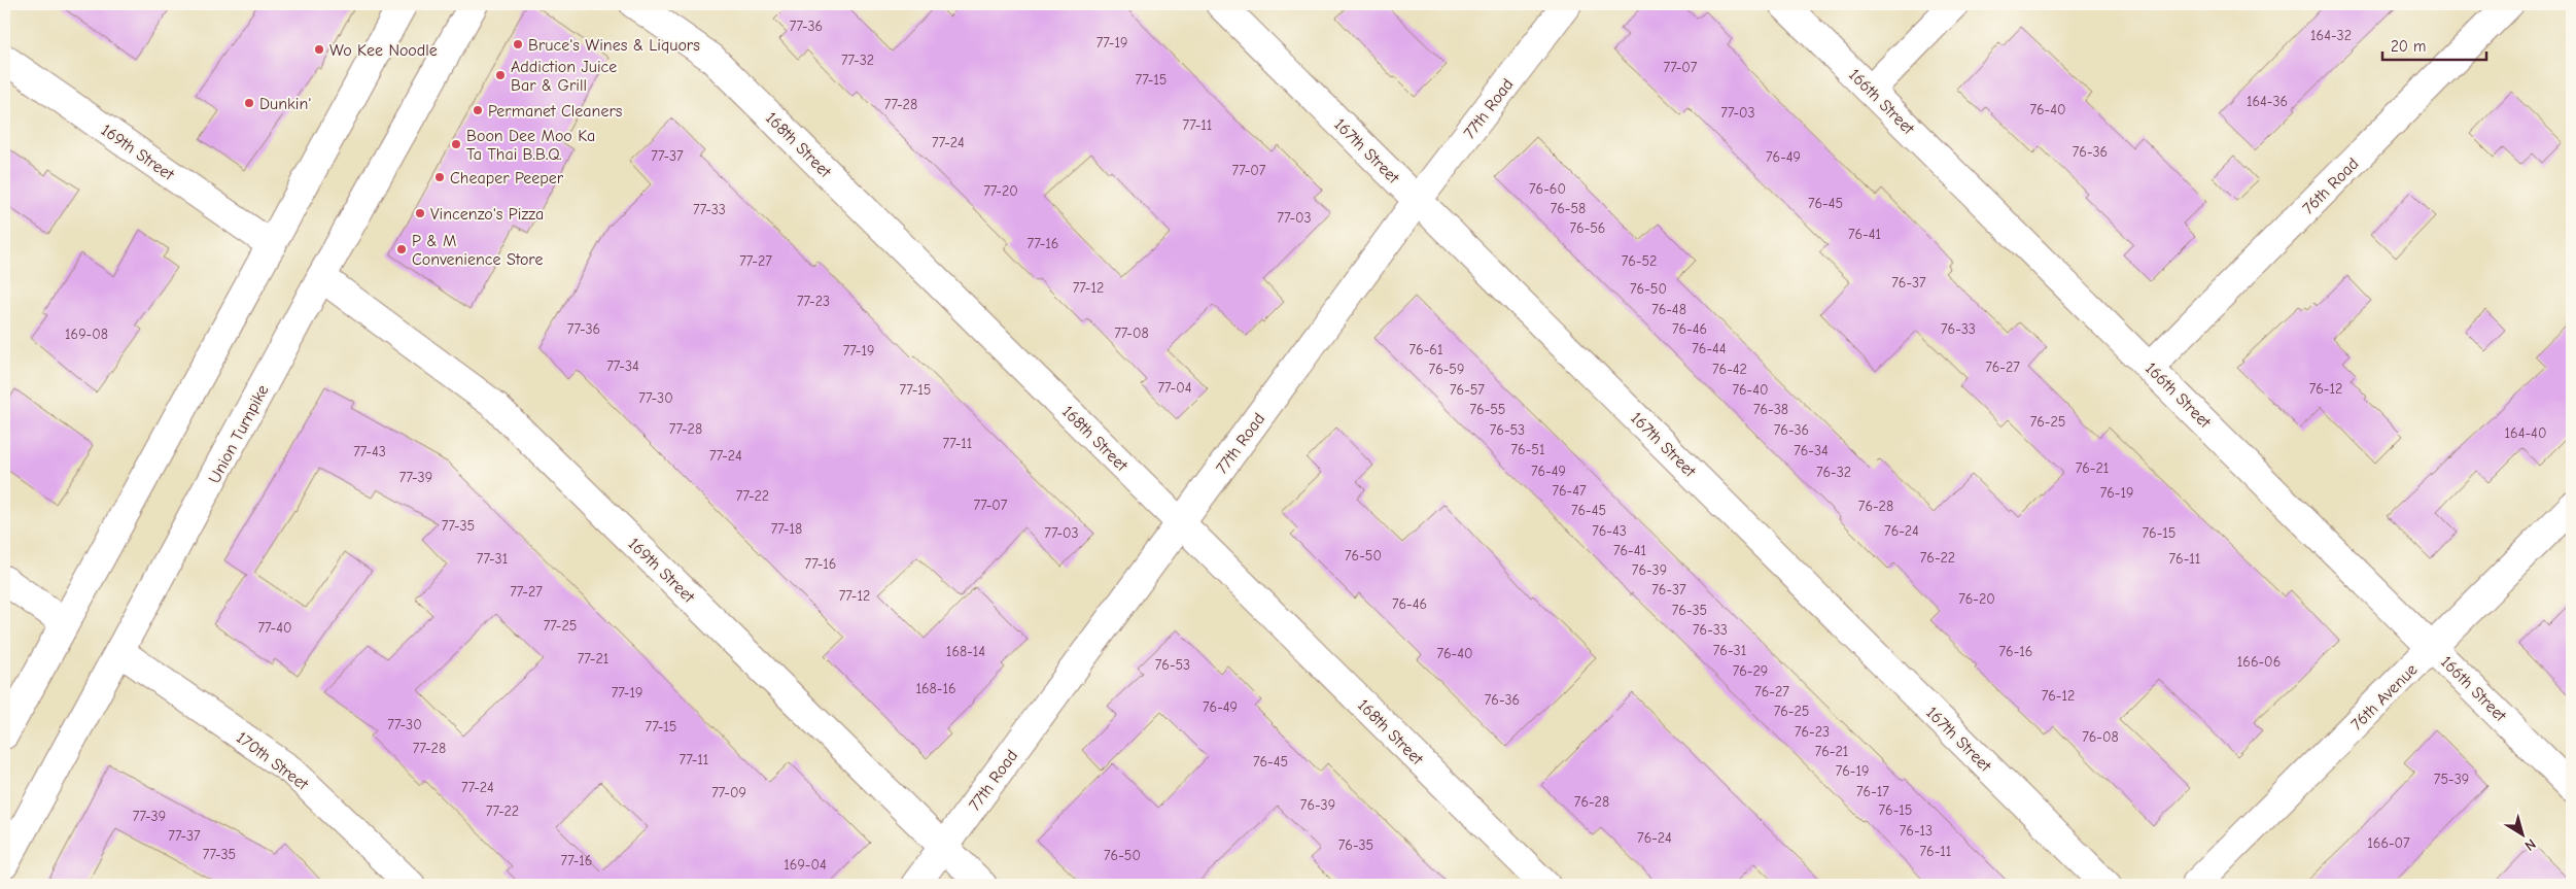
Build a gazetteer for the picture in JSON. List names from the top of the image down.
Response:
{
  "streets": {
    "street": [
      "166th Street",
      "77th Road",
      "168th Street",
      "167th Street",
      "169th Street",
      "76th Road",
      "Union Turnpike",
      "76th Avenue",
      "170th Street"
    ]
  },
  "crossings": [
    ["166th Street", "76th Road"],
    ["166th Street", "76th Avenue"],
    ["77th Road", "168th Street"],
    ["77th Road", "167th Street"],
    ["77th Road", "169th Street"],
    ["169th Street", "Union Turnpike"],
    ["Union Turnpike", "170th Street"]
  ],
  "places": [
    "Bruce's Wines & Liquors",
    "Wo Kee Noodle",
    "Addiction Juice Bar & Grill",
    "Dunkin'",
    "Permanet Cleaners",
    "Boon Dee Moo Ka Ta Thai B.B.Q.",
    "Cheaper Peeper",
    "Vincenzo's Pizza",
    "P & M Convenience Store"
  ],
  "house_numbers": [
    "77-36",
    "164-32",
    "77-19",
    "77-32",
    "77-07",
    "77-15",
    "164-36",
    "77-28",
    "76-40",
    "77-03",
    "77-11",
    "77-24",
    "76-36",
    "77-37",
    "76-49",
    "77-07",
    "76-60",
    "77-20",
    "76-45",
    "76-58",
    "77-33",
    "77-03",
    "76-56",
    "76-41",
    "77-16",
    "77-27",
    "76-52",
    "76-37",
    "77-12",
    "76-50",
    "77-23",
    "76-48",
    "77-36",
    "76-46",
    "76-33",
    "77-08",
    "169-08",
    "76-44",
    "76-61",
    "77-19",
    "77-34",
    "76-27",
    "76-59",
    "76-42",
    "77-04",
    "76-12",
    "77-15",
    "76-57",
    "76-40",
    "77-30",
    "76-55",
    "76-38",
    "76-25",
    "77-28",
    "76-53",
    "76-36",
    "164-40",
    "77-11",
    "76-51",
    "76-34",
    "77-43",
    "77-24",
    "76-21",
    "76-49",
    "76-32",
    "77-39",
    "76-47",
    "76-19",
    "77-22",
    "77-07",
    "76-28",
    "76-45",
    "77-35",
    "77-18",
    "76-43",
    "76-24",
    "77-03",
    "76-15",
    "76-41",
    "76-50",
    "76-22",
    "77-31",
    "76-11",
    "77-16",
    "76-39",
    "76-37",
    "77-27",
    "77-12",
    "76-20",
    "76-46",
    "76-35",
    "77-25",
    "77-40",
    "76-33",
    "76-31",
    "168-14",
    "76-16",
    "76-40",
    "77-21",
    "166-06",
    "76-53",
    "76-29",
    "168-16",
    "76-27",
    "77-19",
    "76-12",
    "76-36",
    "76-49",
    "76-25",
    "77-30",
    "77-15",
    "76-23",
    "76-08",
    "77-28",
    "76-21",
    "77-11",
    "76-45",
    "76-19",
    "75-39",
    "77-24",
    "76-17",
    "77-09",
    "76-28",
    "76-39",
    "76-15",
    "77-22",
    "77-39",
    "76-13",
    "77-37",
    "76-24",
    "166-07",
    "76-35",
    "76-11",
    "77-35",
    "76-50",
    "77-16",
    "169-04"
  ],
  "scale_bar": "20 m",
  "north": "bottom right"
}
